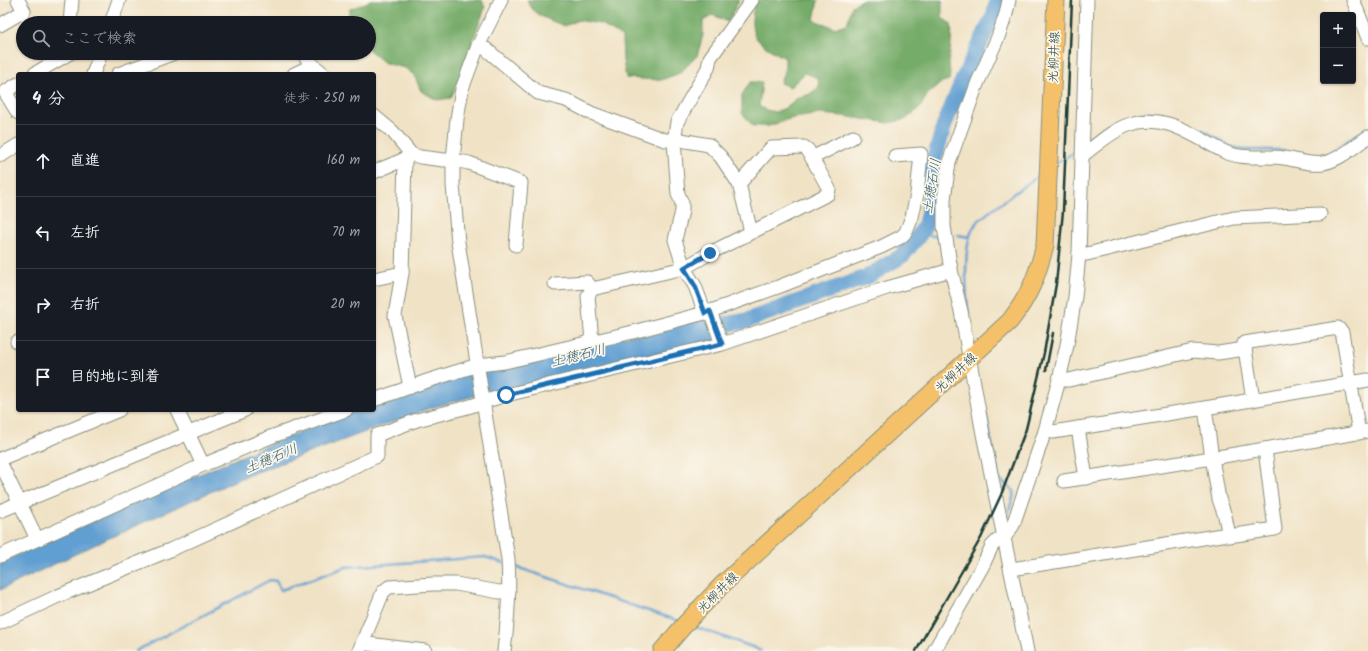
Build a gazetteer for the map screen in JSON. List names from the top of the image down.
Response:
{
  "streets": {
    "main road": ["光柳井線"]
  },
  "water": ["土穂石川"],
  "page": {
    "map_buttons": ["+", "−"],
    "search": "ここで検索",
    "heading": ["4 分", "徒歩 · 250 m"],
    "list": [
      ["直進", "160 m"],
      ["左折", "70 m"],
      ["右折", "20 m"],
      "目的地に到着"
    ]
  }
}
